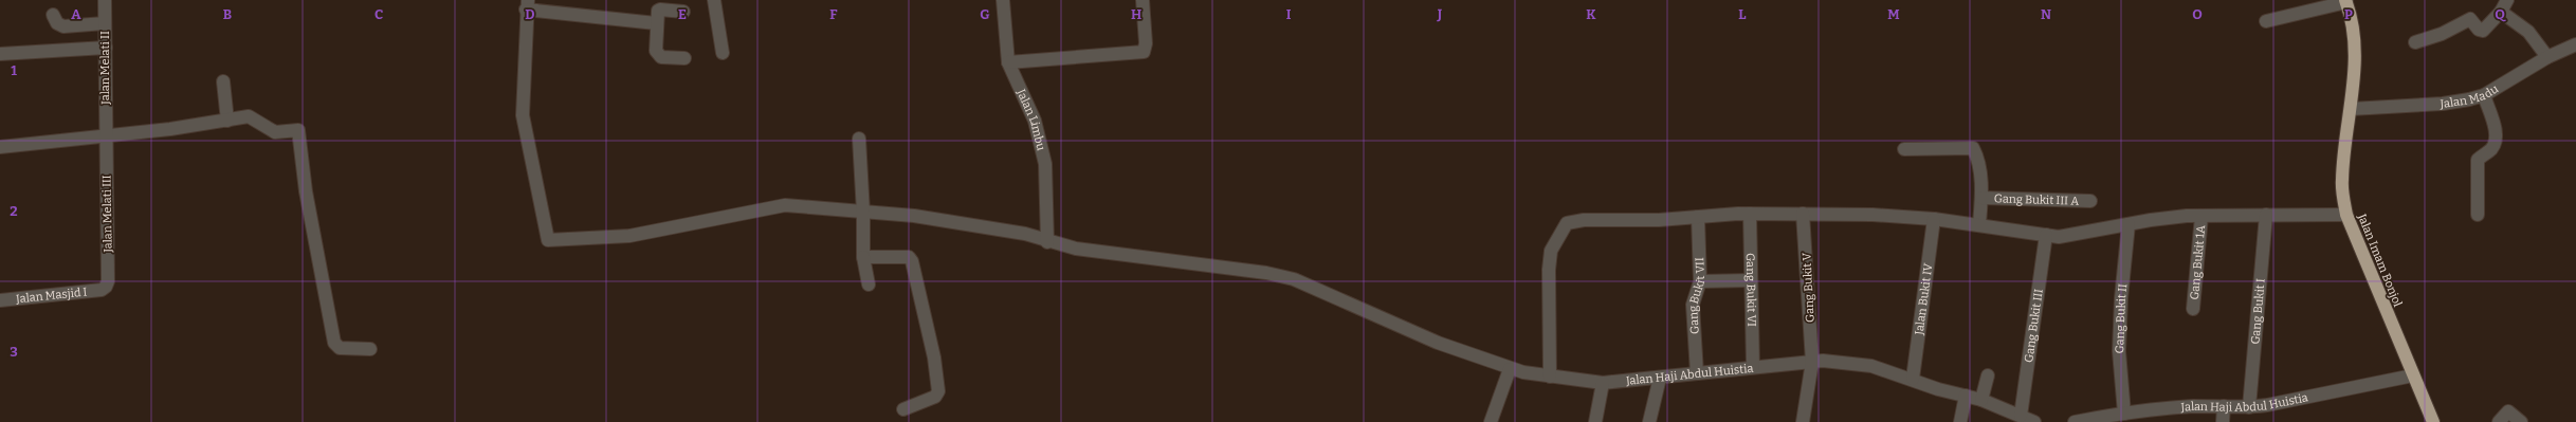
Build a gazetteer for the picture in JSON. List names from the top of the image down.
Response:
{
  "streets": {
    "highway": ["Jalan Imam Bonjol"],
    "street": [
      "Jalan Melati II",
      "Jalan Madu",
      "Jalan Limbu",
      "Gang Bukit III A",
      "Jalan Melati III",
      "Gang Bukit 1A",
      "Gang Bukit V",
      "Gang Bukit VI",
      "Jalan Masjid I",
      "Gang Bukit VII",
      "Jalan Bukit IV",
      "Gang Bukit I",
      "Gang Bukit II",
      "Gang Bukit III",
      "Jalan Haji Abdul Huistia"
    ]
  },
  "crossings": [
    ["Jalan Melati II", "Jalan Melati III"],
    ["Jalan Madu", "Jalan Imam Bonjol"],
    ["Jalan Limbu", "Jalan Haji Abdul Huistia"],
    ["Jalan Melati III", "Jalan Masjid I"],
    ["Jalan Imam Bonjol", "Jalan Haji Abdul Huistia"],
    ["Gang Bukit V", "Jalan Haji Abdul Huistia"],
    ["Gang Bukit VI", "Jalan Haji Abdul Huistia"],
    ["Gang Bukit VII", "Jalan Haji Abdul Huistia"],
    ["Jalan Bukit IV", "Jalan Haji Abdul Huistia"],
    ["Gang Bukit I", "Jalan Haji Abdul Huistia"],
    ["Gang Bukit II", "Jalan Haji Abdul Huistia"],
    ["Gang Bukit III", "Jalan Haji Abdul Huistia"]
  ],
  "grid": {
    "columns": [
      "A",
      "B",
      "C",
      "D",
      "E",
      "F",
      "G",
      "H",
      "I",
      "J",
      "K",
      "L",
      "M",
      "N",
      "O",
      "P",
      "Q"
    ],
    "rows": ["1", "2", "3"]
  }
}
